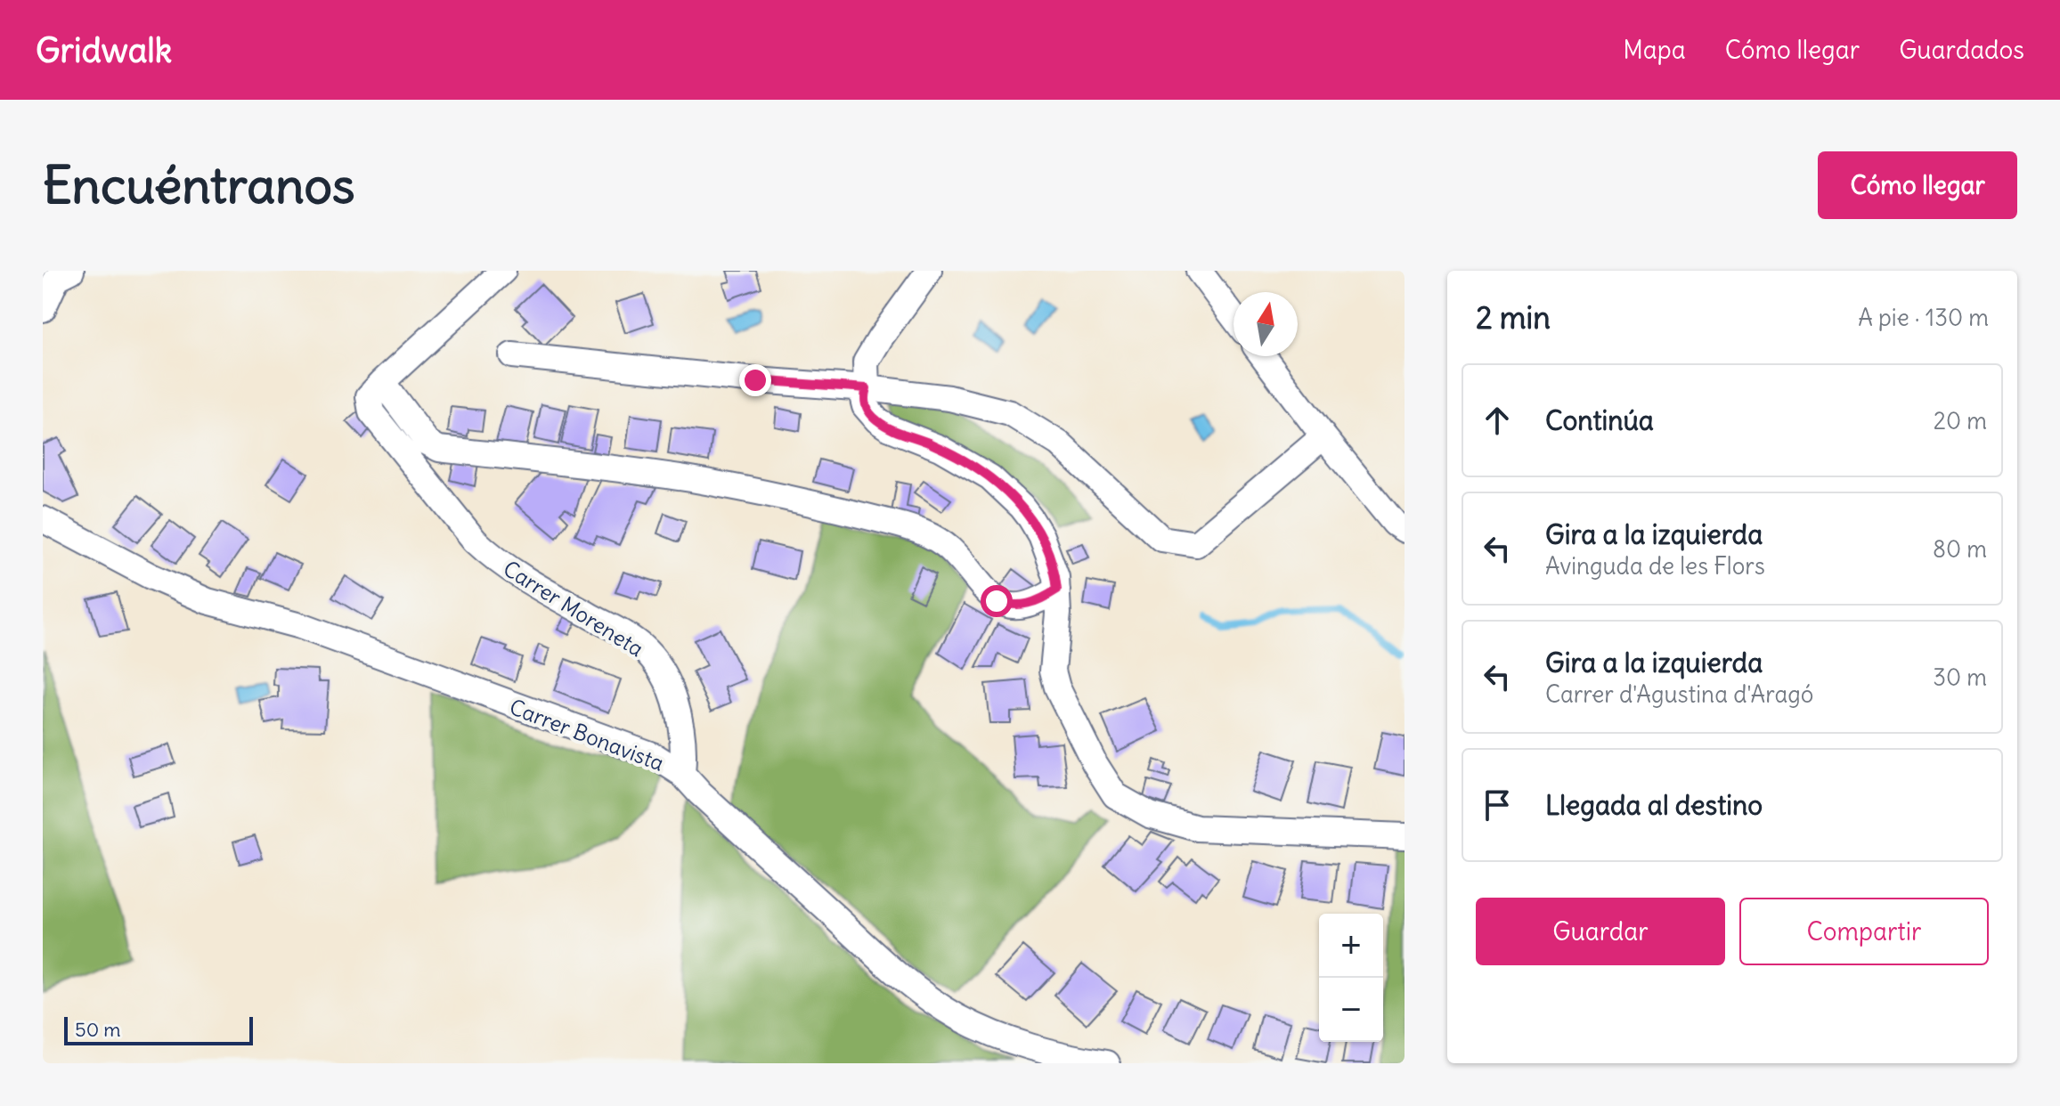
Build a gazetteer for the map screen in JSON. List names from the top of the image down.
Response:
{
  "streets": {
    "street": ["Carrer Moreneta", "Carrer Bonavista"]
  },
  "crossings": [
    ["Carrer Moreneta", "Carrer Bonavista"]
  ],
  "scale_bar": "50 m",
  "north": "top",
  "page": {
    "header": "Gridwalk",
    "nav": ["Mapa", "Cómo llegar", "Guardados"],
    "buttons": [
      "Cómo llegar",
      ["Guardar", "Compartir"]
    ],
    "title": "Encuéntranos",
    "heading": ["2 min", "A pie · 130 m"],
    "list": [
      ["Continúa", "20 m"],
      ["Gira a la izquierda", "Avinguda de les Flors", "80 m"],
      ["Gira a la izquierda", "Carrer d'Agustina d'Aragó", "30 m"],
      "Llegada al destino"
    ],
    "map_buttons": ["+", "−"],
    "scale": "50 m"
  }
}
